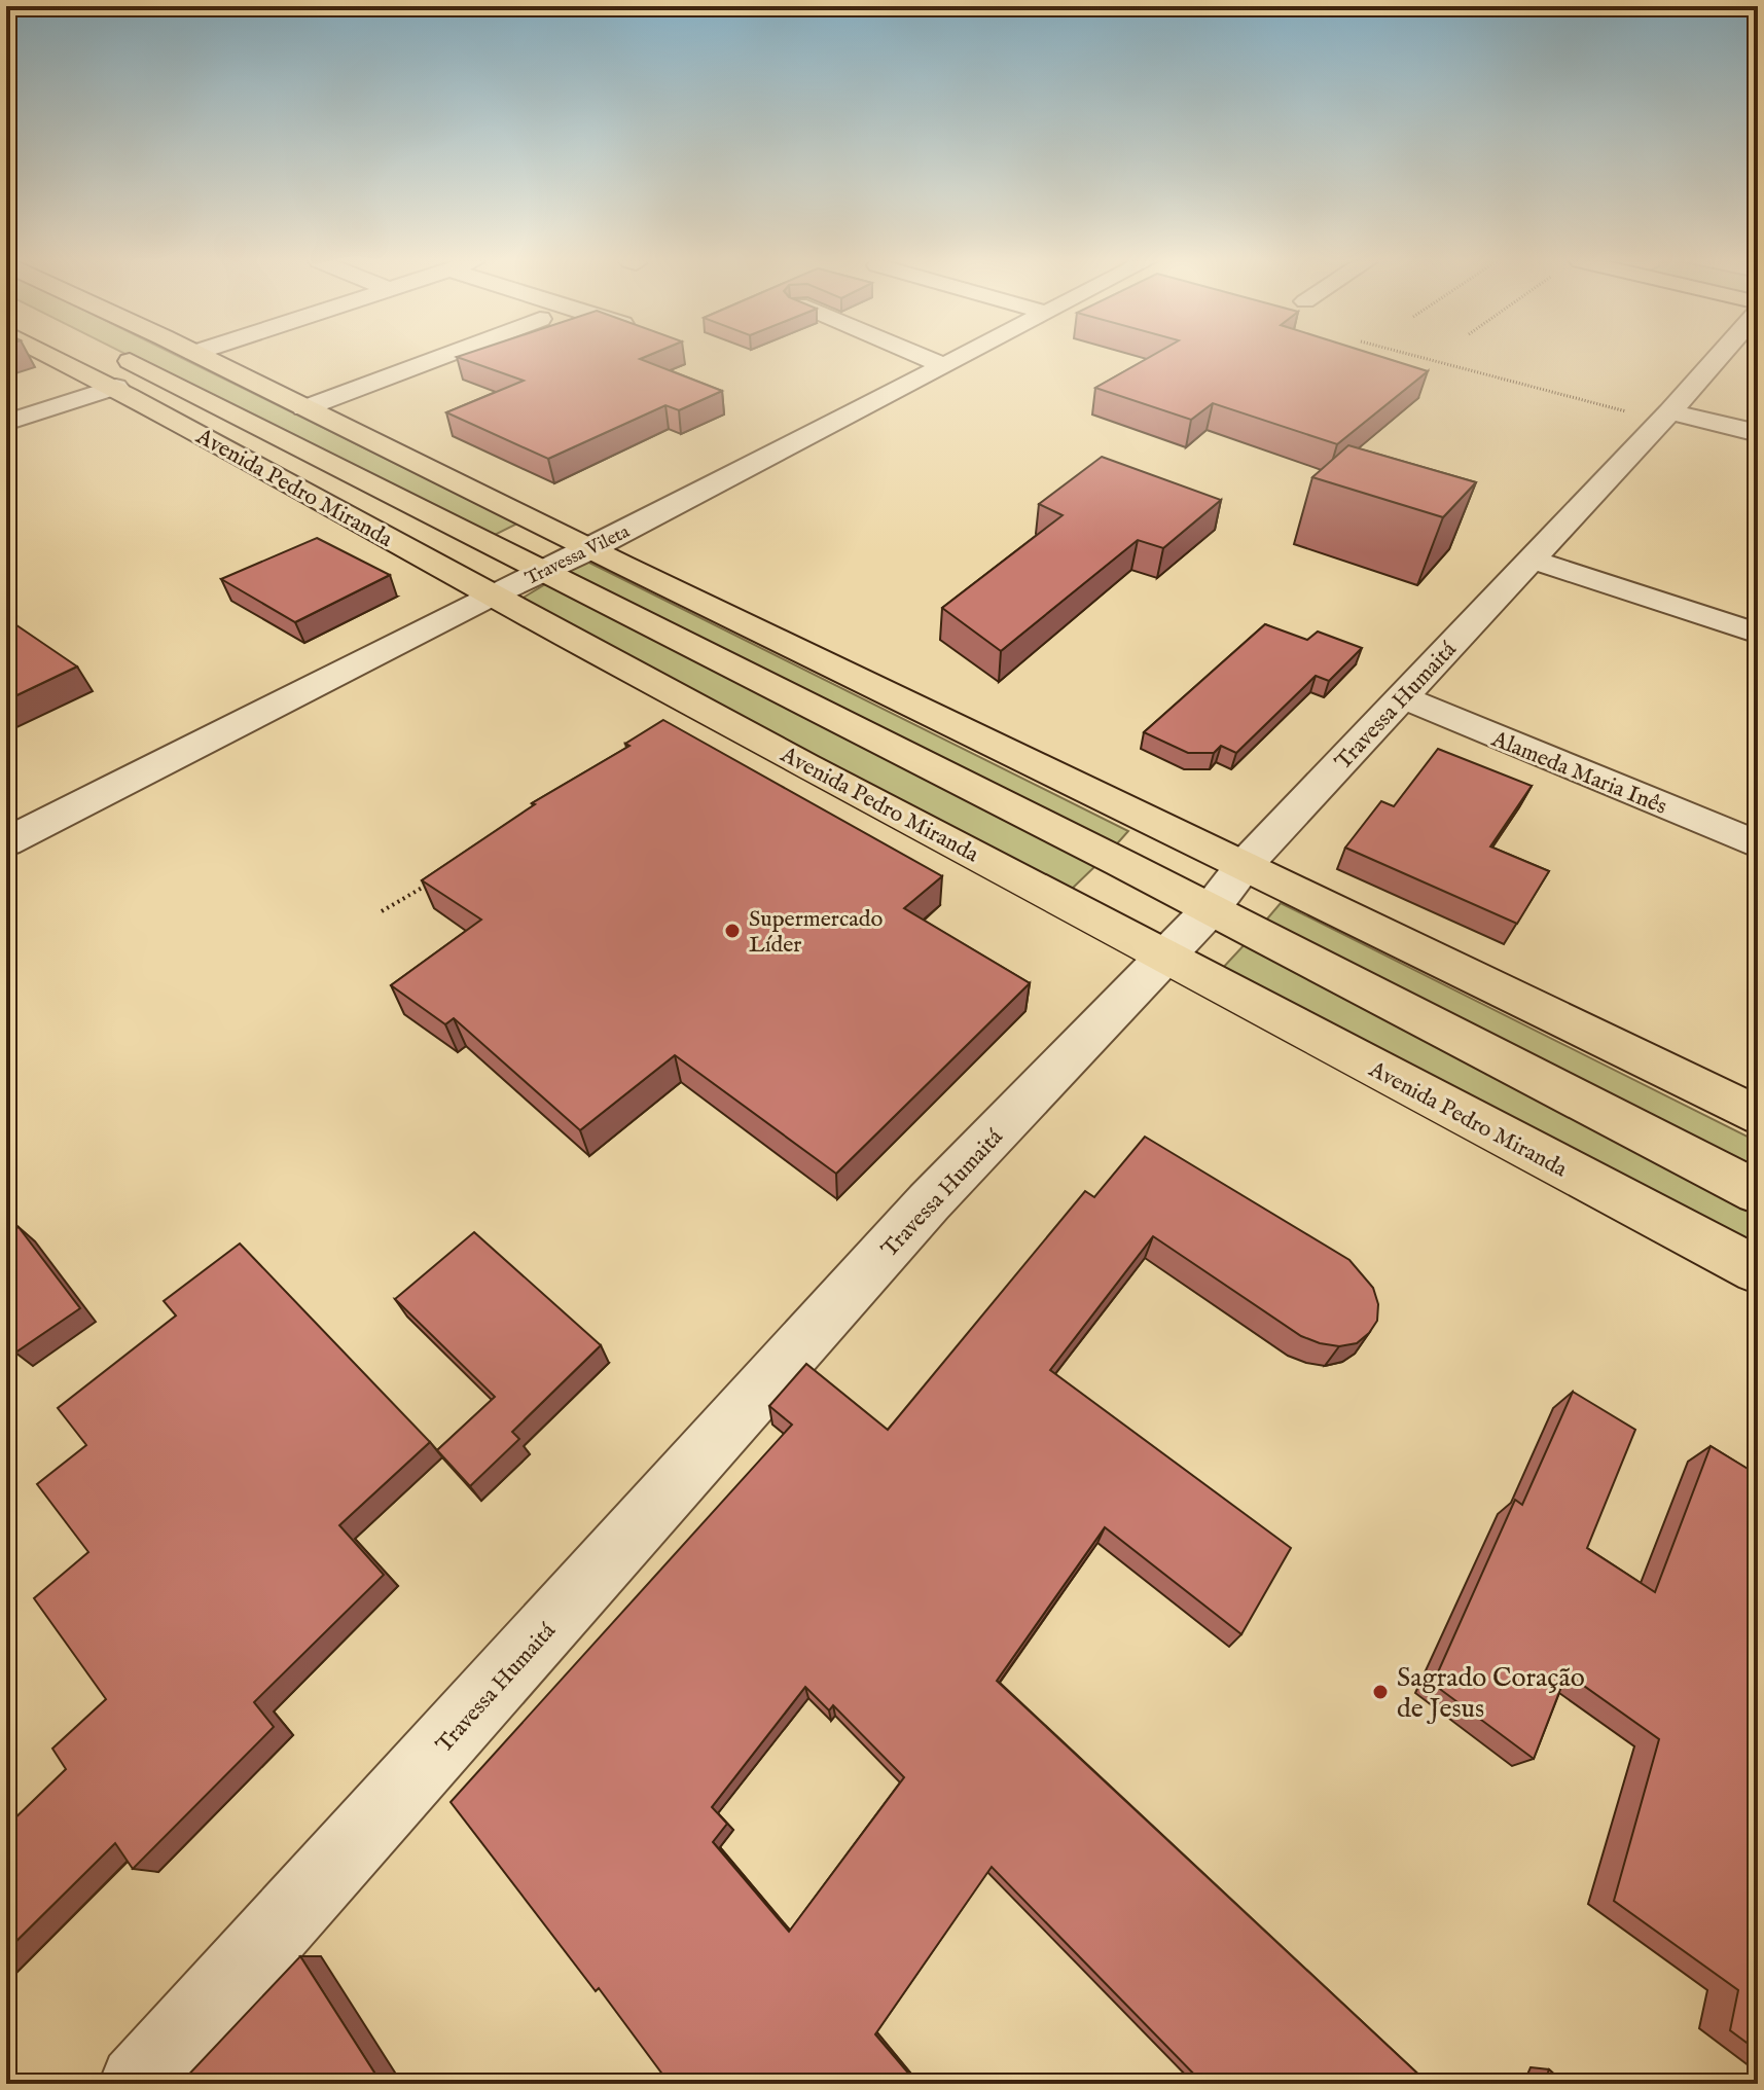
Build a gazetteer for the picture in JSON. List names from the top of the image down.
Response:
{
  "streets": {
    "main road": ["Avenida Pedro Miranda"],
    "street": ["Travessa Vileta", "Travessa Humaitá", "Alameda Maria Inês"]
  },
  "crossings": [
    ["Avenida Pedro Miranda", "Travessa Vileta"],
    ["Avenida Pedro Miranda", "Travessa Humaitá"],
    ["Travessa Humaitá", "Alameda Maria Inês"]
  ],
  "places": ["Supermercado Líder", "Sagrado Coração de Jesus"]
}
